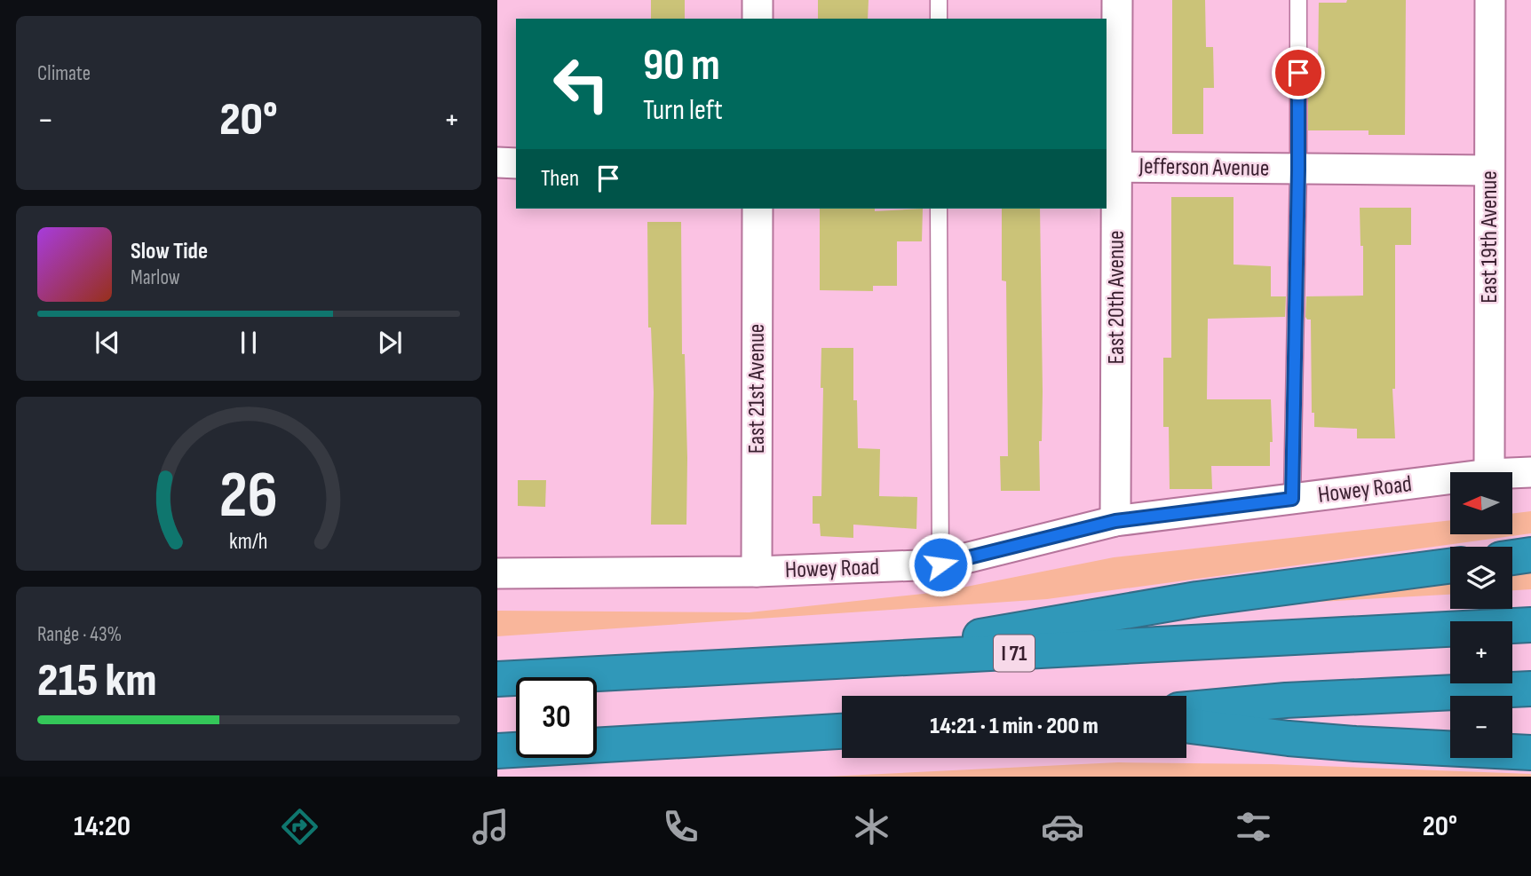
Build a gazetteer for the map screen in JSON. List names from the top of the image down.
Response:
{
  "streets": {
    "highway": ["I 71"],
    "street": [
      "Jefferson Avenue",
      "East 19th Avenue",
      "East 20th Avenue",
      "East 21st Avenue",
      "Howey Road"
    ]
  },
  "crossings": [
    ["Jefferson Avenue", "East 19th Avenue"],
    ["Jefferson Avenue", "East 20th Avenue"],
    ["East 20th Avenue", "Howey Road"],
    ["East 21st Avenue", "Howey Road"]
  ],
  "north": "left",
  "page": {
    "tile": [
      "Climate",
      ["Range · 43%", "215 km"]
    ],
    "turn": ["90 m", "Turn left"],
    "heat": ["−", "20°", "+"],
    "then": "Then",
    "song": ["Slow Tide", "Marlow"],
    "map_buttons": ["+", "−"],
    "limit": "30",
    "trip": "14:21 · 1 min · 200 m",
    "tabs": ["14:20", "20°"],
    "gauge": ["26", "km/h"]
  }
}
